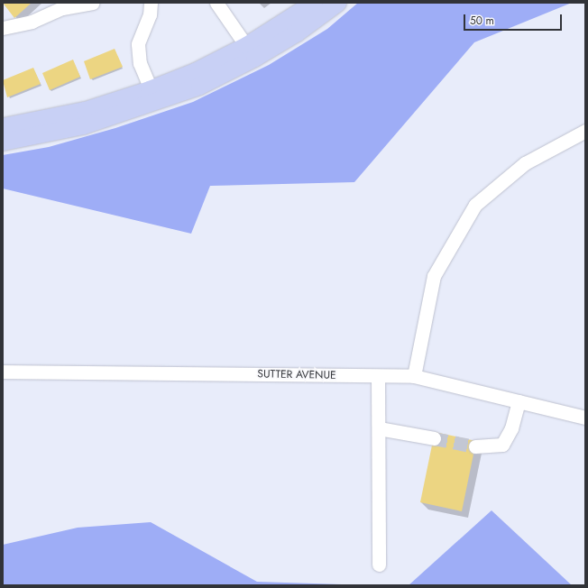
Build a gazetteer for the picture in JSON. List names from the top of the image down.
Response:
{
  "streets": {
    "street": ["SUTTER AVENUE"]
  },
  "scale_bar": "50 m"
}
